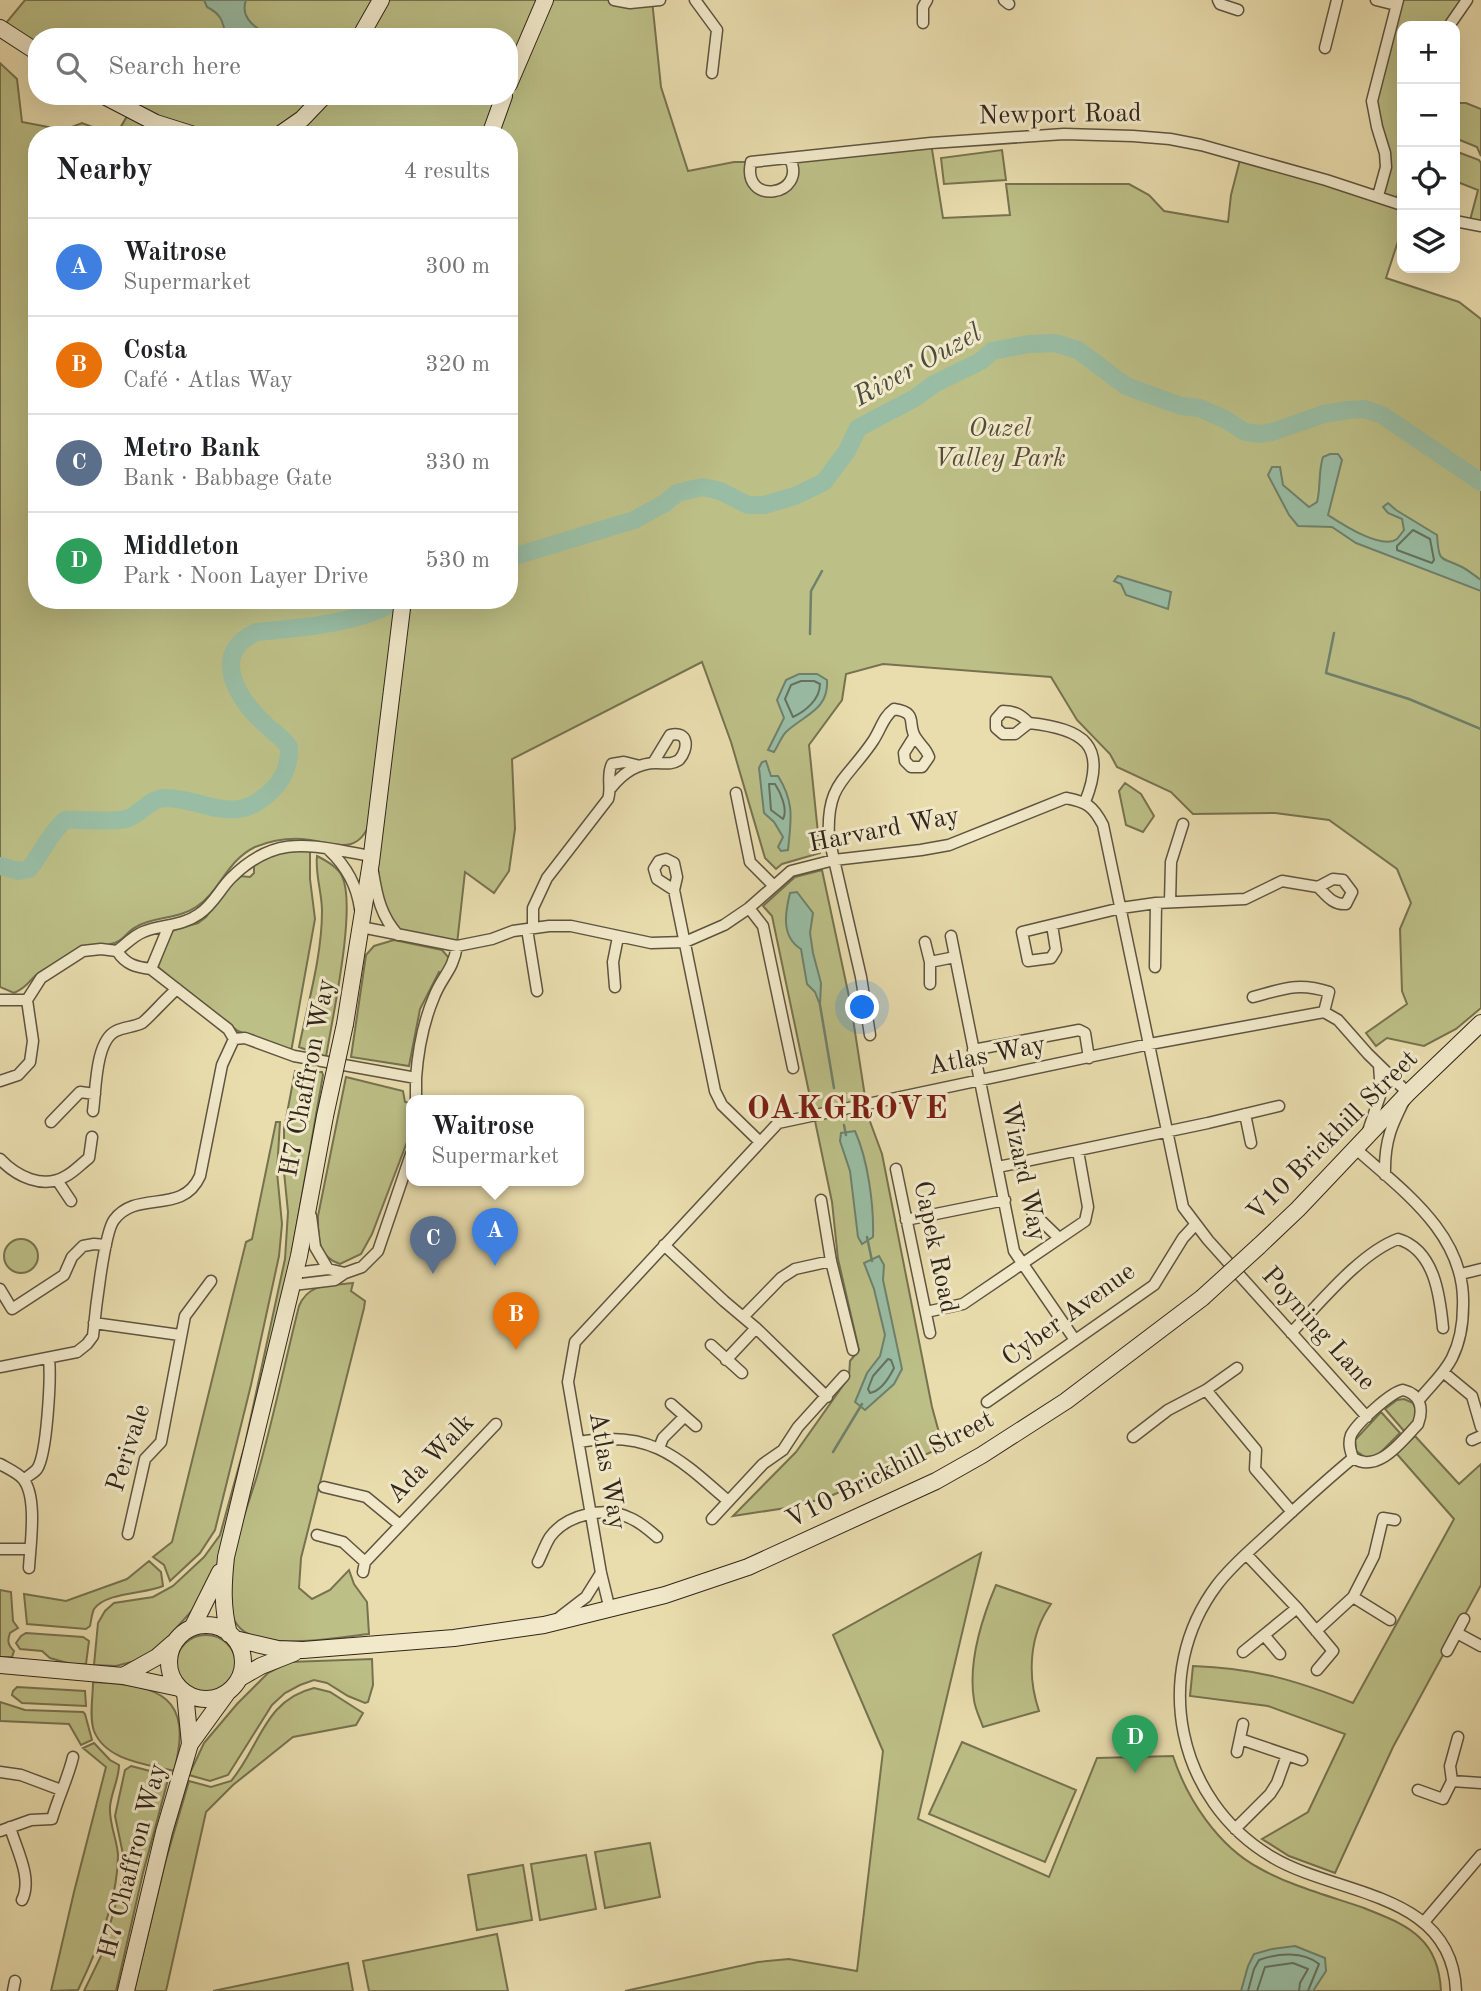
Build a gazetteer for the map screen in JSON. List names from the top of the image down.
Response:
{
  "streets": {
    "street": [
      "Newport Road",
      "Harvard Way",
      "Atlas Way",
      "H7 Chaffron Way",
      "V10 Brickhill Street",
      "Wizard Way",
      "Capek Road",
      "Cyber Avenue",
      "Poyning Lane",
      "Perivale",
      "Ada Walk"
    ]
  },
  "crossings": [
    ["Atlas Way", "V10 Brickhill Street"],
    ["Atlas Way", "Wizard Way"],
    ["Atlas Way", "Poyning Lane"],
    ["H7 Chaffron Way", "V10 Brickhill Street"],
    ["Wizard Way", "Cyber Avenue"],
    ["Cyber Avenue", "Poyning Lane"]
  ],
  "districts": ["OAKGROVE"],
  "water": ["River Ouzel"],
  "parks": ["Ouzel Valley Park"],
  "page": {
    "map_buttons": ["+", "−"],
    "search": "Search here",
    "heading": ["Nearby", "4 results"],
    "list": [
      {
        "mark": "A",
        "name": "Waitrose",
        "note": "Supermarket",
        "value": "300 m"
      },
      {
        "mark": "B",
        "name": "Costa",
        "note": "Café · Atlas Way",
        "value": "320 m"
      },
      {
        "mark": "C",
        "name": "Metro Bank",
        "note": "Bank · Babbage Gate",
        "value": "330 m"
      },
      {
        "mark": "D",
        "name": "Middleton",
        "note": "Park · Noon Layer Drive",
        "value": "530 m"
      }
    ],
    "popup": ["Waitrose", "Supermarket"],
    "pins": [
      "A",
      "C",
      "B",
      "D"
    ]
  }
}
